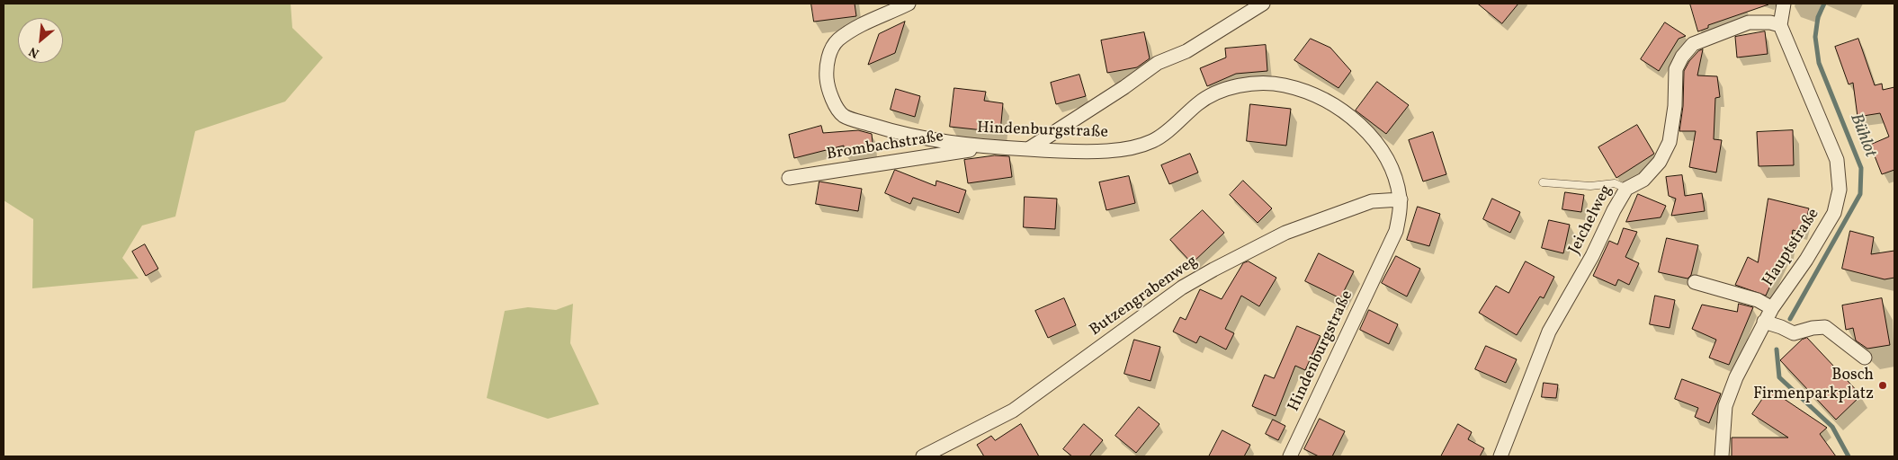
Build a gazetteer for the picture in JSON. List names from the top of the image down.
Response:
{
  "streets": {
    "street": [
      "Hindenburgstraße",
      "Brombachstraße",
      "Jeichelweg",
      "Hauptstraße",
      "Butzengrabenweg"
    ]
  },
  "crossings": [
    ["Hindenburgstraße", "Brombachstraße"],
    ["Hindenburgstraße", "Butzengrabenweg"],
    ["Jeichelweg", "Hauptstraße"]
  ],
  "water": ["Bühlot"],
  "places": ["Bosch Firmenparkplatz"],
  "north": "bottom left"
}
